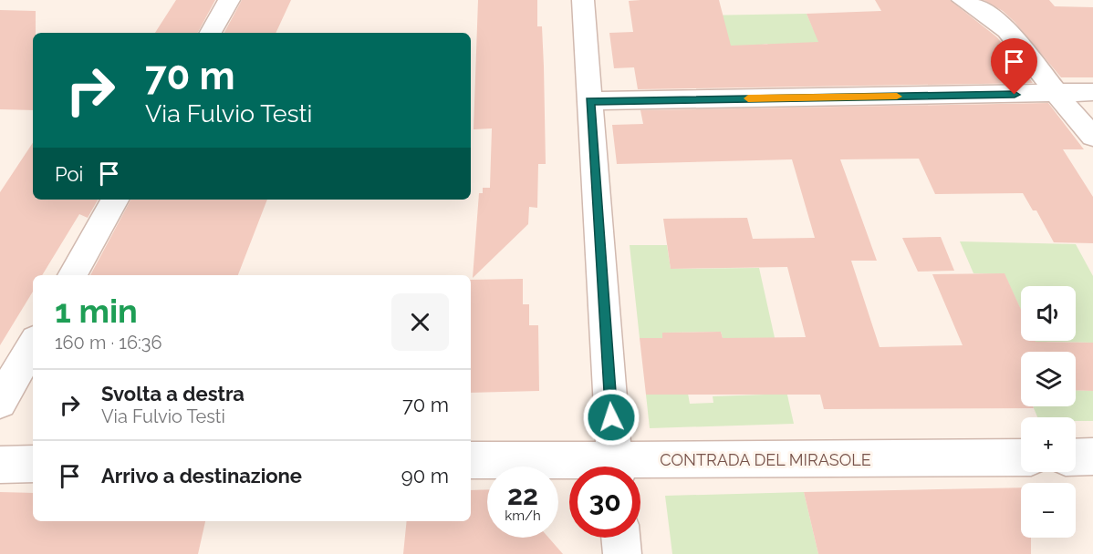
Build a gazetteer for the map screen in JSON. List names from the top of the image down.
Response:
{
  "streets": {
    "street": ["CONTRADA DEL MIRASOLE"]
  },
  "page": {
    "turn": ["70 m", "Via Fulvio Testi"],
    "then": "Poi",
    "heading": ["1 min", "160 m · 16:36"],
    "map_buttons": ["+", "−"],
    "list": [
      {
        "name": "Svolta a destra",
        "note": "Via Fulvio Testi",
        "value": "70 m"
      },
      {
        "name": "Arrivo a destinazione",
        "value": "90 m"
      }
    ],
    "speed": "22 km/h",
    "limit": "30"
  }
}
